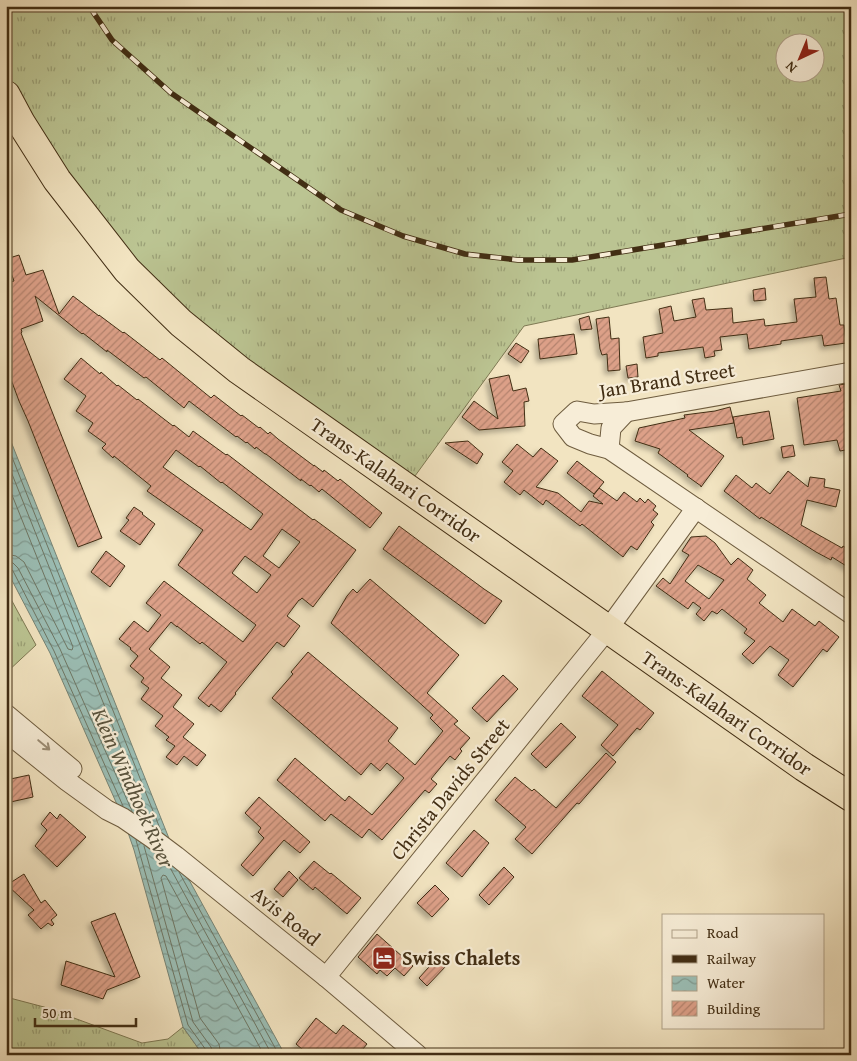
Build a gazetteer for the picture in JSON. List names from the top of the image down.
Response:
{
  "streets": {
    "highway": ["Trans-Kalahari Corridor"],
    "street": ["Jan Brand Street", "Christa Davids Street", "Avis Road"]
  },
  "crossings": [
    ["Trans-Kalahari Corridor", "Christa Davids Street"],
    ["Christa Davids Street", "Avis Road"]
  ],
  "water": ["Klein Windhoek River"],
  "places": {
    "hotel": ["Swiss Chalets"]
  },
  "legend": [
    "Road",
    "Railway",
    "Water",
    "Building"
  ],
  "scale_bar": "50 m",
  "north": "bottom left"
}
